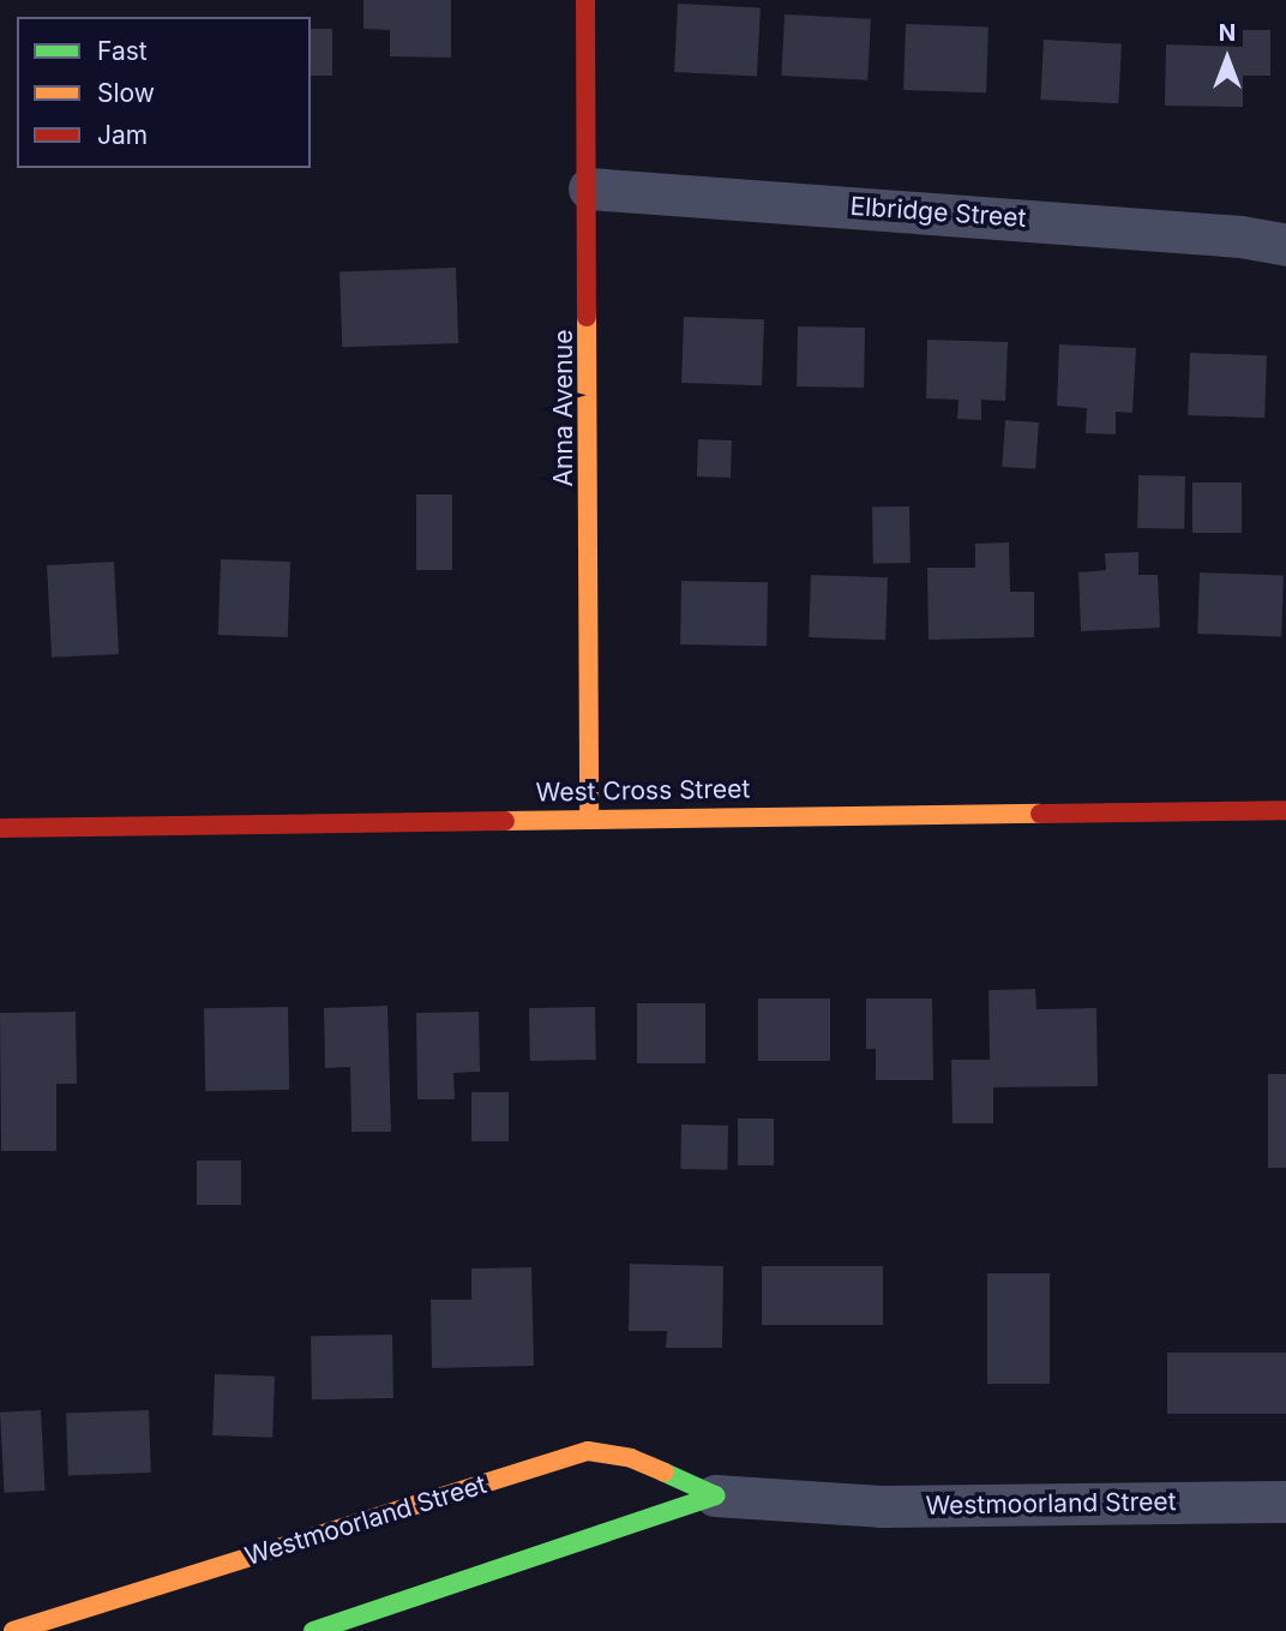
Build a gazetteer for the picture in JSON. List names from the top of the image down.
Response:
{
  "streets": {
    "street": [
      "Elbridge Street",
      "Anna Avenue",
      "West Cross Street",
      "Westmoorland Street"
    ]
  },
  "crossings": [
    ["Elbridge Street", "Anna Avenue"],
    ["Anna Avenue", "West Cross Street"]
  ],
  "legend": ["Fast", "Slow", "Jam"],
  "north": "top"
}
